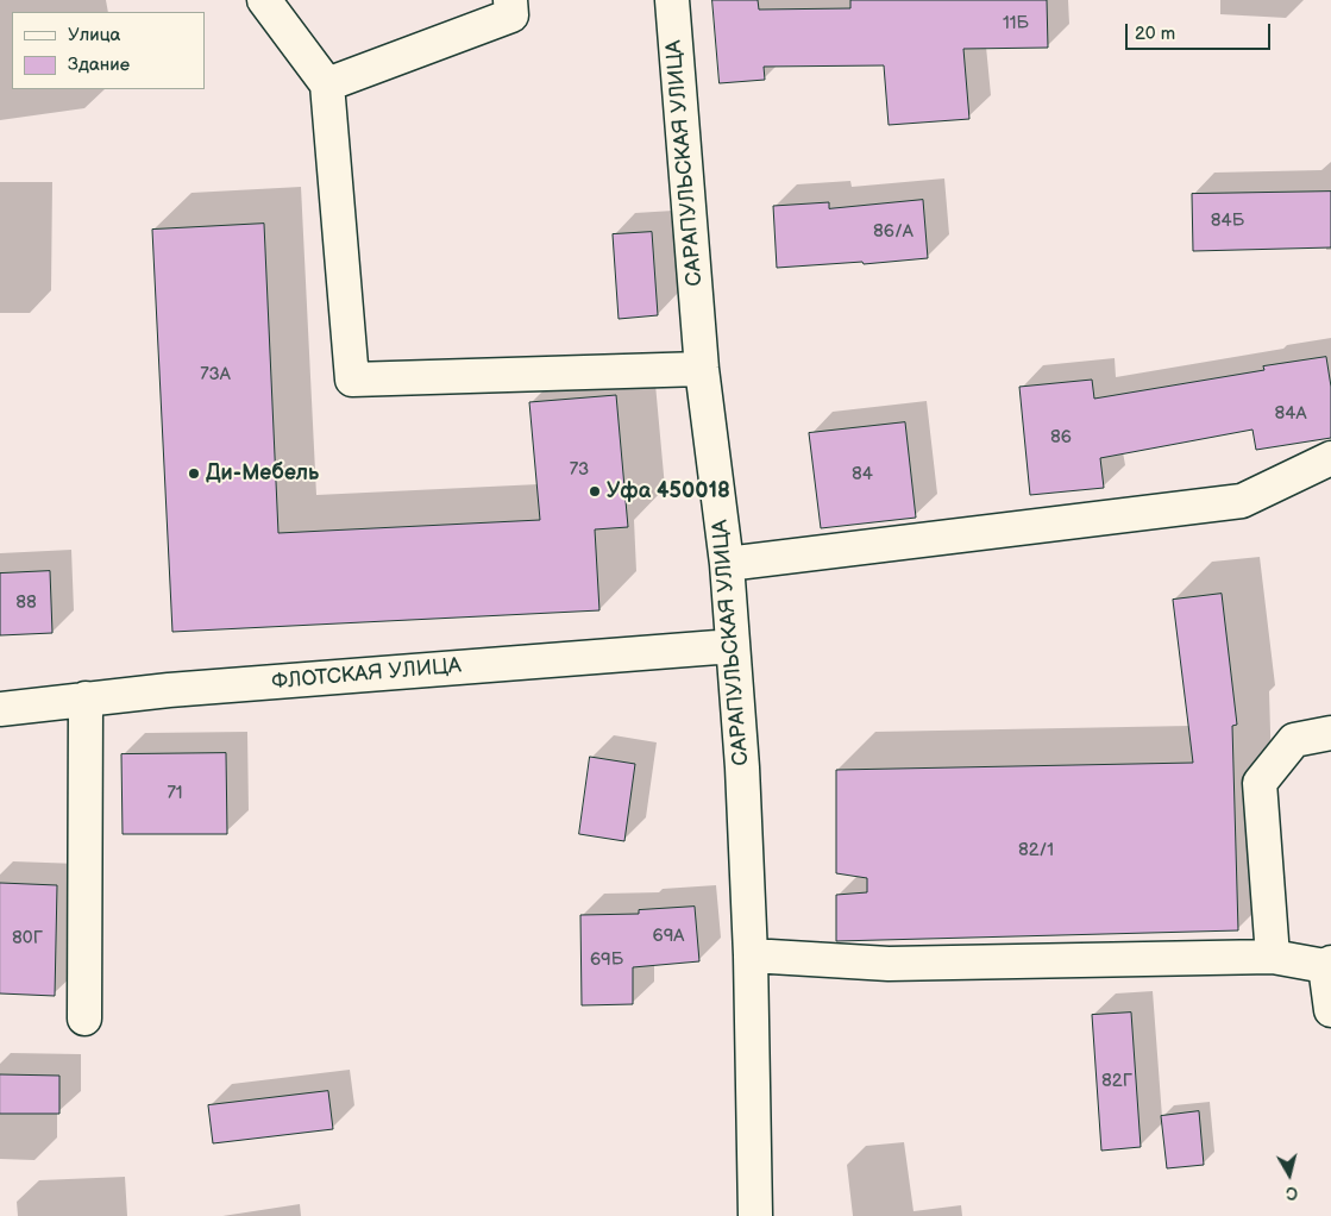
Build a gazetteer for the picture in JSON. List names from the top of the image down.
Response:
{
  "streets": {
    "street": ["САРАПУЛЬСКАЯ УЛИЦА", "ФЛОТСКАЯ УЛИЦА"]
  },
  "crossings": [
    ["САРАПУЛЬСКАЯ УЛИЦА", "ФЛОТСКАЯ УЛИЦА"]
  ],
  "places": ["Ди-Мебель", "Уфа 450018"],
  "house_numbers": [
    "11Б",
    "84Б",
    "86/А",
    "73А",
    "84А",
    "86",
    "73",
    "84",
    "88",
    "71",
    "82/1",
    "69А",
    "80Г",
    "69Б",
    "82Г"
  ],
  "legend": ["Улица", "Здание"],
  "scale_bar": "20 m",
  "north": "bottom"
}
